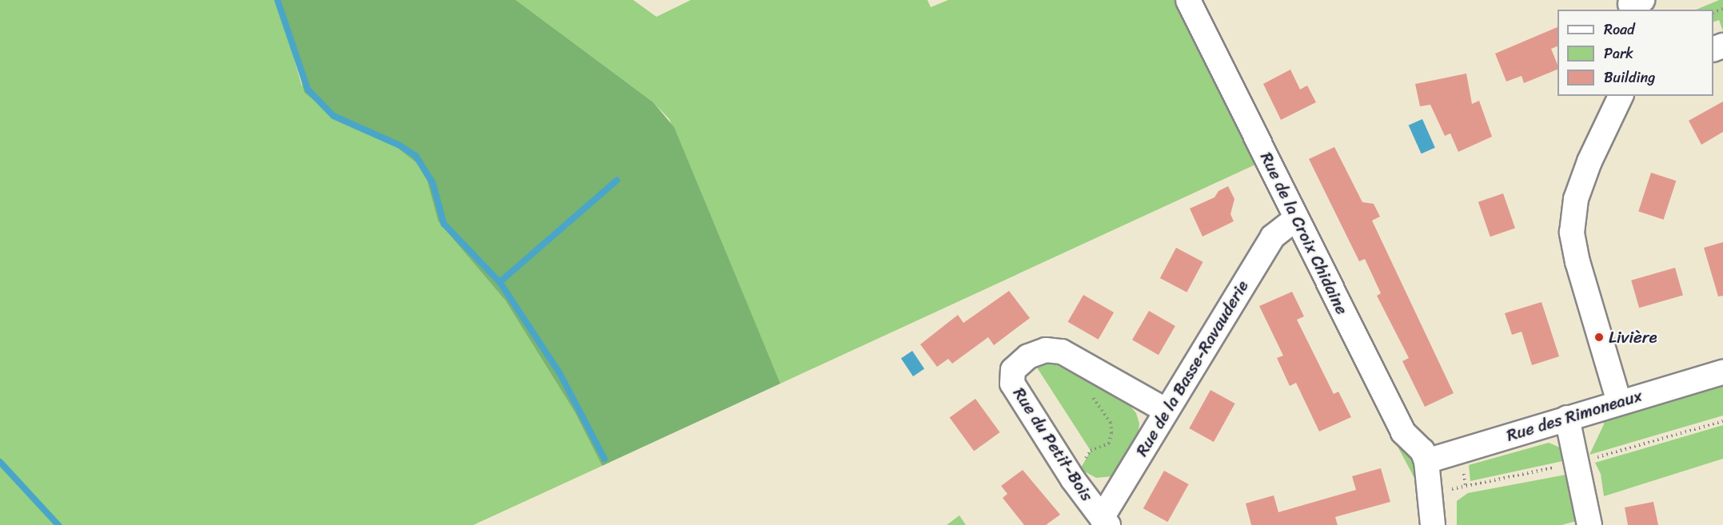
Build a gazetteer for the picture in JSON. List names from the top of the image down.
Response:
{
  "streets": {
    "street": [
      "Rue de la Croix Chidaine",
      "Rue de la Basse-Ravauderie",
      "Rue des Rimoneaux",
      "Rue du Petit-Bois"
    ]
  },
  "crossings": [
    ["Rue de la Croix Chidaine", "Rue de la Basse-Ravauderie"],
    ["Rue de la Croix Chidaine", "Rue des Rimoneaux"],
    ["Rue de la Basse-Ravauderie", "Rue du Petit-Bois"]
  ],
  "places": ["Livière"],
  "legend": ["Road", "Park", "Building"]
}
